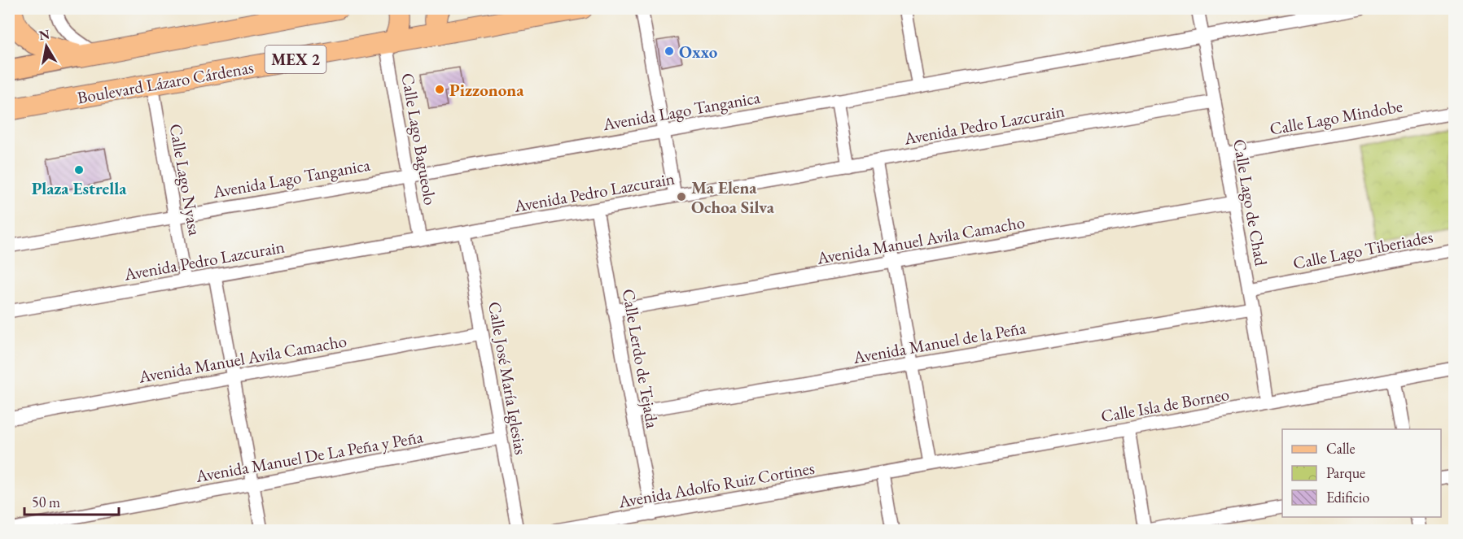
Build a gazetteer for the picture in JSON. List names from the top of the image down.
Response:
{
  "streets": {
    "highway": ["MEX 2", "Boulevard Lázaro Cárdenas"],
    "street": [
      "Avenida Lago Tanganica",
      "Calle Lago Mindobe",
      "Avenida Pedro Lazcurain",
      "Calle Lago Bagueolo",
      "Calle Lago Nyasa",
      "Calle Lago de Chad",
      "Avenida Manuel Avila Camacho",
      "Calle Lago Tiberiades",
      "Avenida Manuel de la Peña",
      "Calle Lerdo de Tejada",
      "Calle José María Iglesias",
      "Calle Isla de Borneo",
      "Avenida Manuel De La Peña y Peña",
      "Avenida Adolfo Ruiz Cortines"
    ]
  },
  "crossings": [
    ["Boulevard Lázaro Cárdenas", "Calle Lago Bagueolo"],
    ["Boulevard Lázaro Cárdenas", "Calle Lago Nyasa"],
    ["Avenida Lago Tanganica", "Calle Lago Bagueolo"],
    ["Avenida Lago Tanganica", "Calle Lago Nyasa"],
    ["Avenida Lago Tanganica", "Calle Lago de Chad"],
    ["Calle Lago Mindobe", "Calle Lago de Chad"],
    ["Avenida Pedro Lazcurain", "Calle Lago Bagueolo"],
    ["Avenida Pedro Lazcurain", "Calle Lago Nyasa"],
    ["Avenida Pedro Lazcurain", "Calle Lago de Chad"],
    ["Avenida Pedro Lazcurain", "Calle Lerdo de Tejada"],
    ["Avenida Pedro Lazcurain", "Calle José María Iglesias"],
    ["Calle Lago de Chad", "Avenida Manuel Avila Camacho"],
    ["Calle Lago de Chad", "Calle Lago Tiberiades"],
    ["Calle Lago de Chad", "Avenida Manuel de la Peña"],
    ["Calle Lago de Chad", "Calle Isla de Borneo"],
    ["Avenida Manuel Avila Camacho", "Calle Lerdo de Tejada"],
    ["Avenida Manuel Avila Camacho", "Calle José María Iglesias"],
    ["Avenida Manuel de la Peña", "Calle Lerdo de Tejada"],
    ["Calle Lerdo de Tejada", "Avenida Adolfo Ruiz Cortines"],
    ["Calle José María Iglesias", "Avenida Manuel De La Peña y Peña"],
    ["Calle Isla de Borneo", "Avenida Adolfo Ruiz Cortines"]
  ],
  "places": [
    "Oxxo",
    "Pizzonona",
    "Plaza Estrella",
    "Ma Elena Ochoa Silva"
  ],
  "legend": ["Calle", "Parque", "Edificio"],
  "scale_bar": "50 m",
  "north": "top"
}
